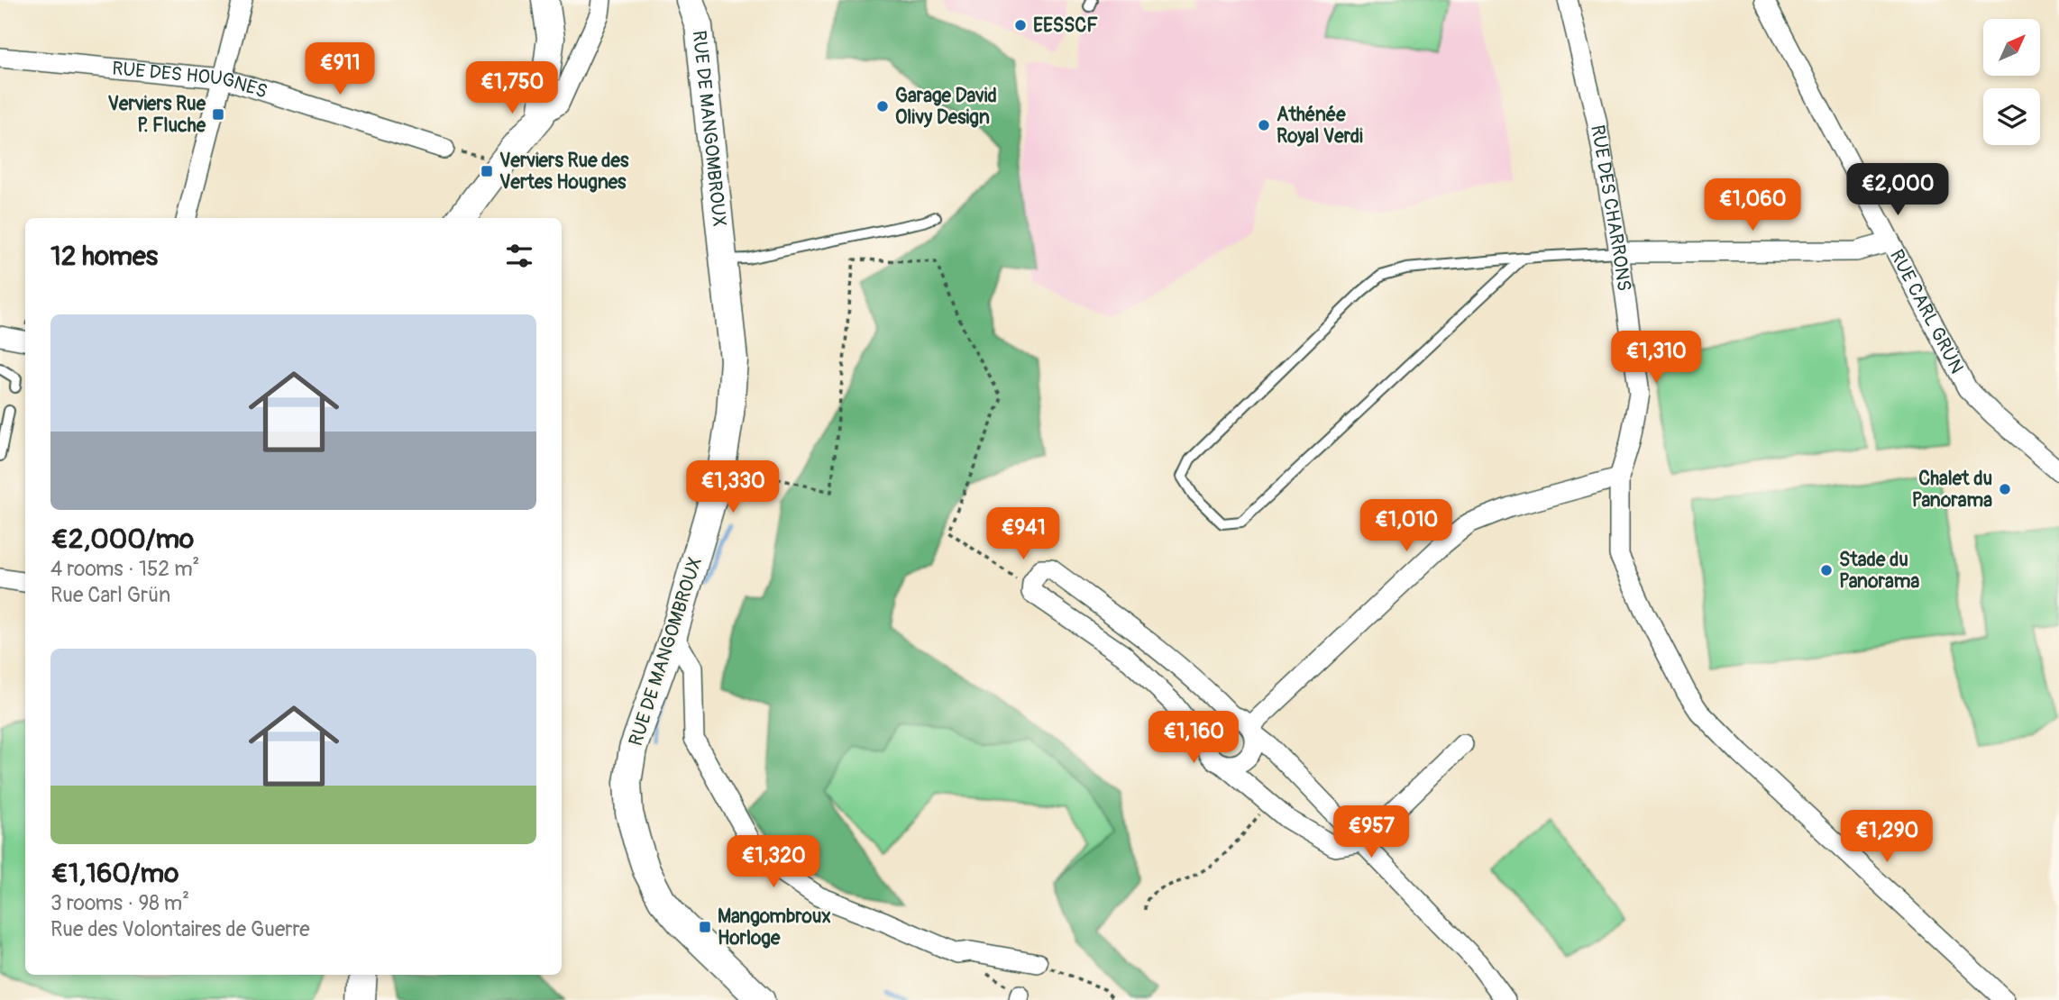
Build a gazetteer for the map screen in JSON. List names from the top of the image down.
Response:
{
  "streets": {
    "main road": ["RUE DE MANGOMBROUX"],
    "street": ["RUE DES HOUGNES", "RUE DES CHARRONS", "RUE CARL GRÜN"]
  },
  "places": {
    "other": [
      "EESSCF",
      "Garage David Olivy Design",
      "Athénée Royal Verdi",
      "Chalet du Panorama",
      "Stade du Panorama"
    ],
    "transit": ["Verviers Rue P. Fluche", "Verviers Rue des Vertes Hougnes", "Mangombroux Horloge"]
  },
  "north": "top right",
  "page": {
    "price": [
      "€911",
      "€1,750",
      "€2,000",
      "€1,060",
      "€1,310",
      "€1,330",
      "€1,010",
      "€941",
      "€1,160",
      "€957",
      "€1,290",
      "€1,320"
    ],
    "heading": "12 homes",
    "list": [
      {
        "name": "€2,000/mo",
        "note": "4 rooms · 152 m² · Rue Carl Grün"
      },
      {
        "name": "€1,160/mo",
        "note": "3 rooms · 98 m² · Rue des Volontaires de Guerre"
      }
    ]
  }
}
